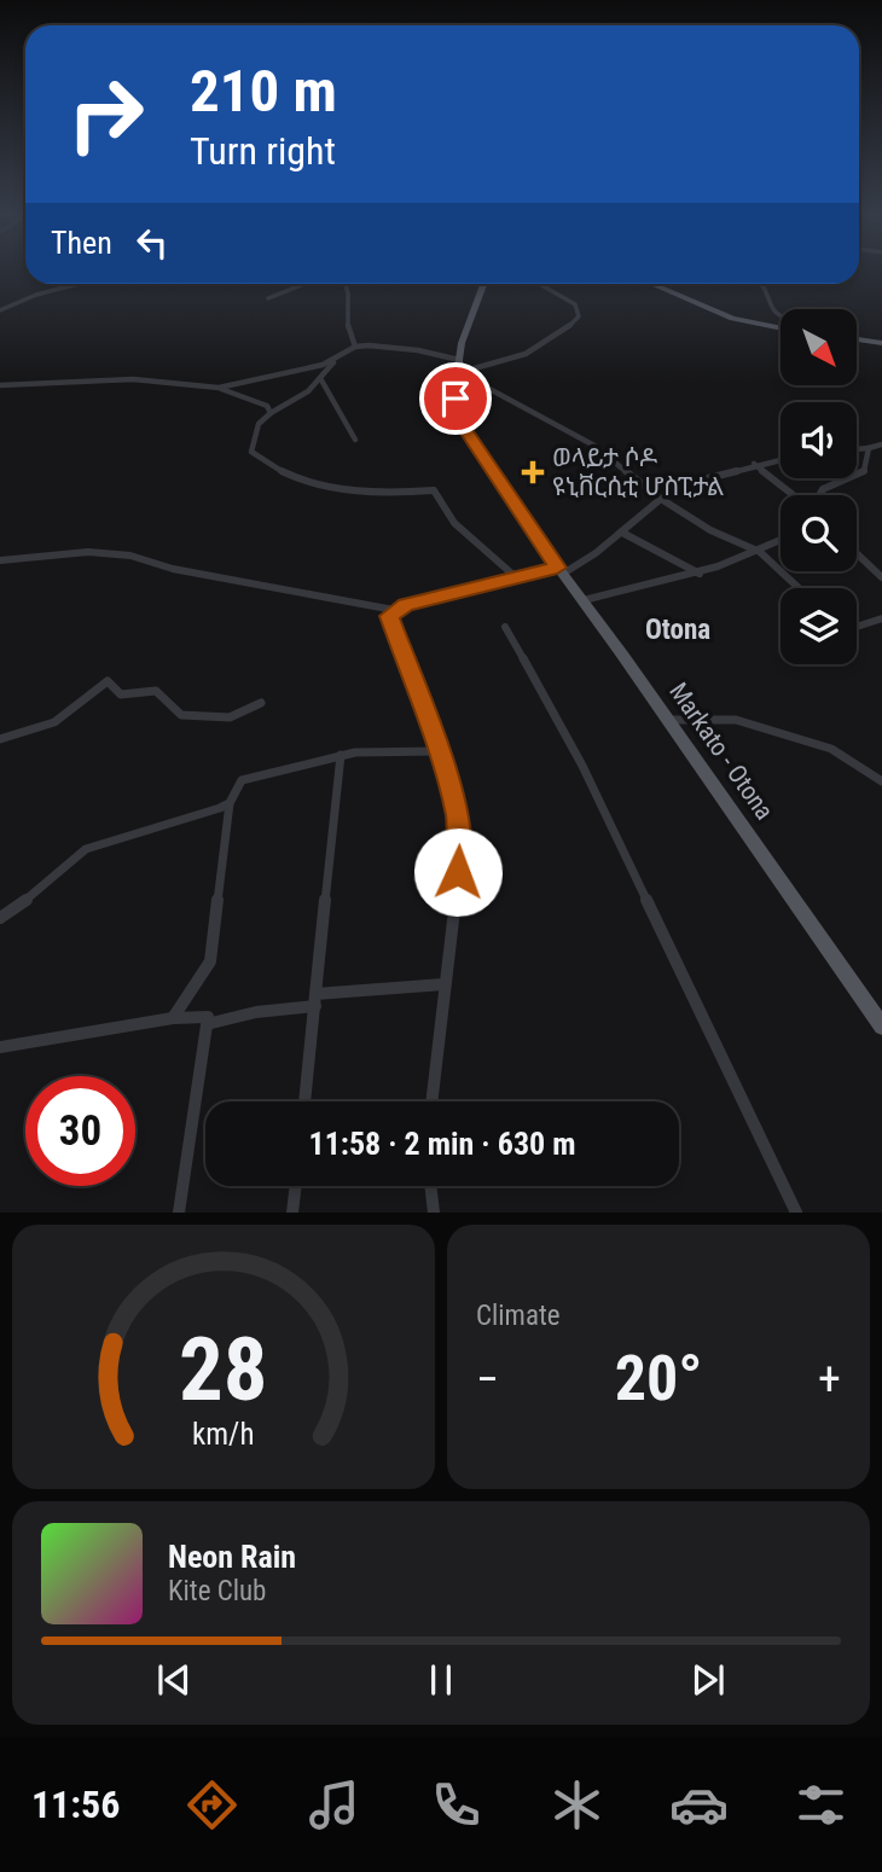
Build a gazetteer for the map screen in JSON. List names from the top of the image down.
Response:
{
  "streets": {
    "main road": ["Markato - Otona"]
  },
  "districts": ["Otona"],
  "places": {
    "health": ["ወላይታ ሶዶ ዩኒቨርሲቲ ሆስፒታል"]
  },
  "north": "bottom right",
  "page": {
    "turn": ["210 m", "Turn right"],
    "then": "Then",
    "limit": "30",
    "trip": "11:58 · 2 min · 630 m",
    "tile": "Climate",
    "heat": ["−", "20°", "+"],
    "song": ["Neon Rain", "Kite Club"],
    "tabs": "11:56",
    "gauge": ["28", "km/h"]
  }
}
